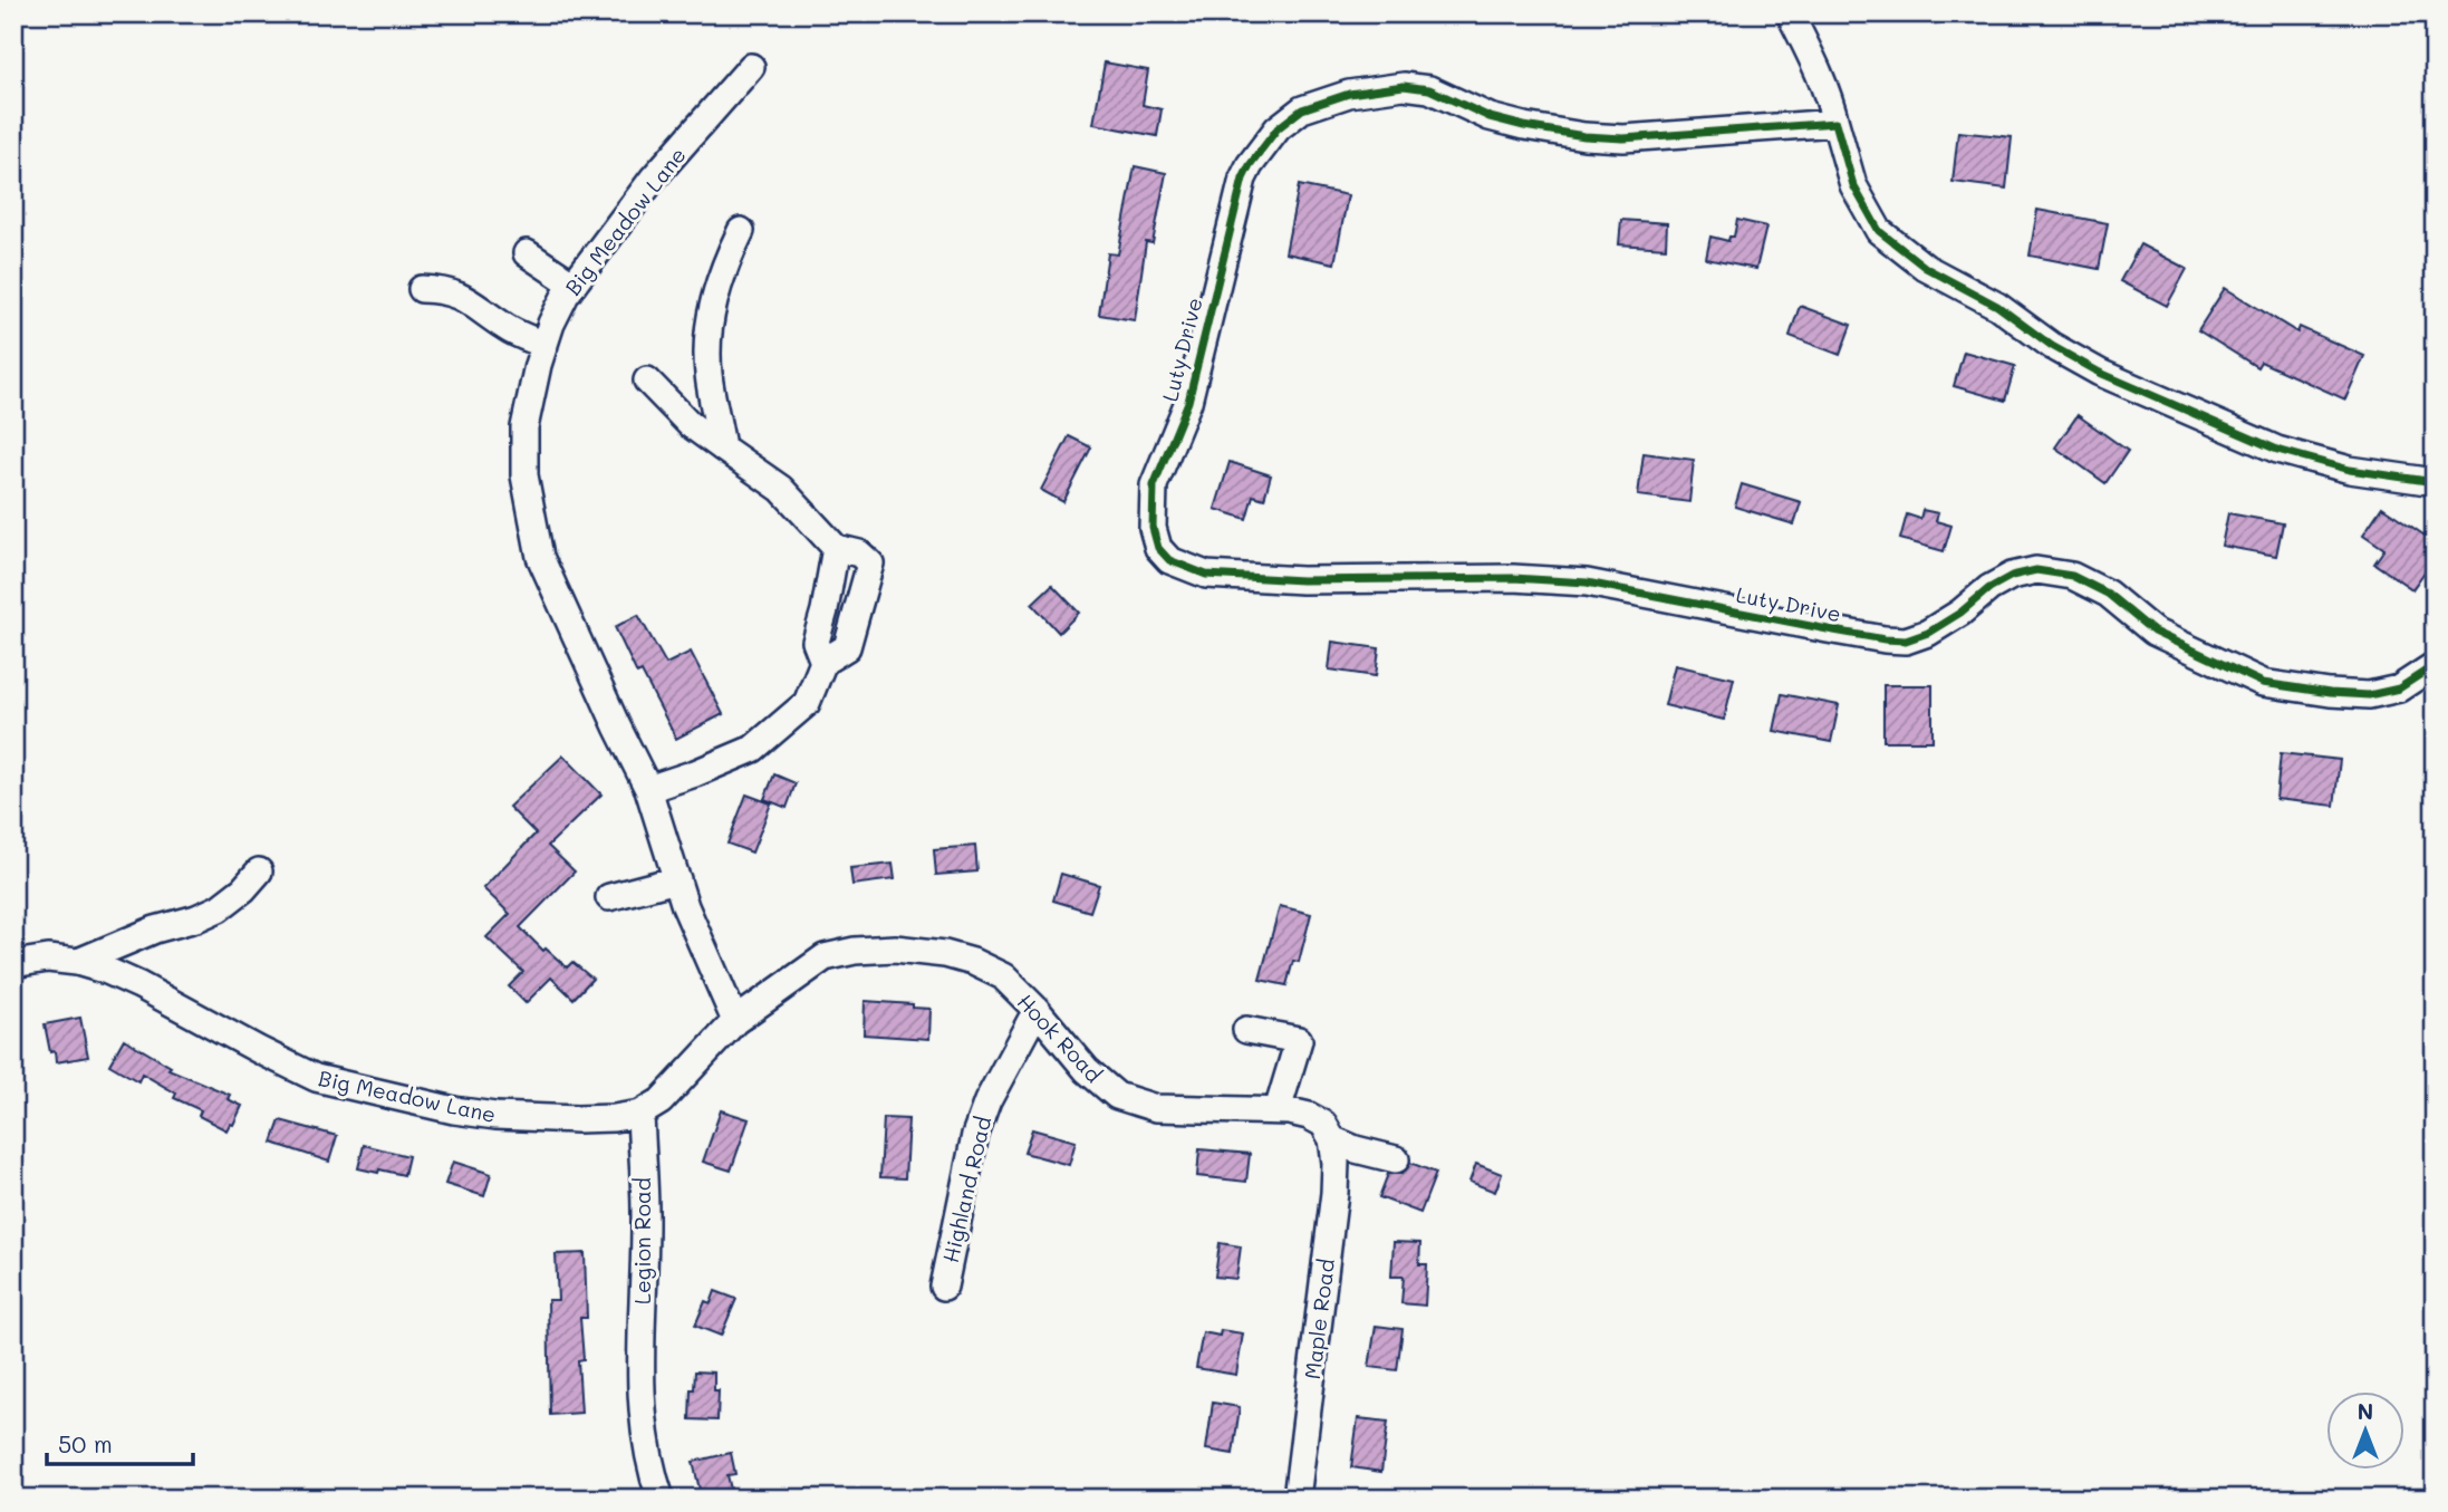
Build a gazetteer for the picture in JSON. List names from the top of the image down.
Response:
{
  "streets": {
    "street": [
      "Big Meadow Lane",
      "Luty Drive",
      "Hook Road",
      "Highland Road",
      "Legion Road",
      "Maple Road"
    ]
  },
  "crossings": [
    ["Big Meadow Lane", "Hook Road"],
    ["Big Meadow Lane", "Legion Road"],
    ["Hook Road", "Highland Road"],
    ["Hook Road", "Maple Road"]
  ],
  "scale_bar": "50 m",
  "north": "top"
}
